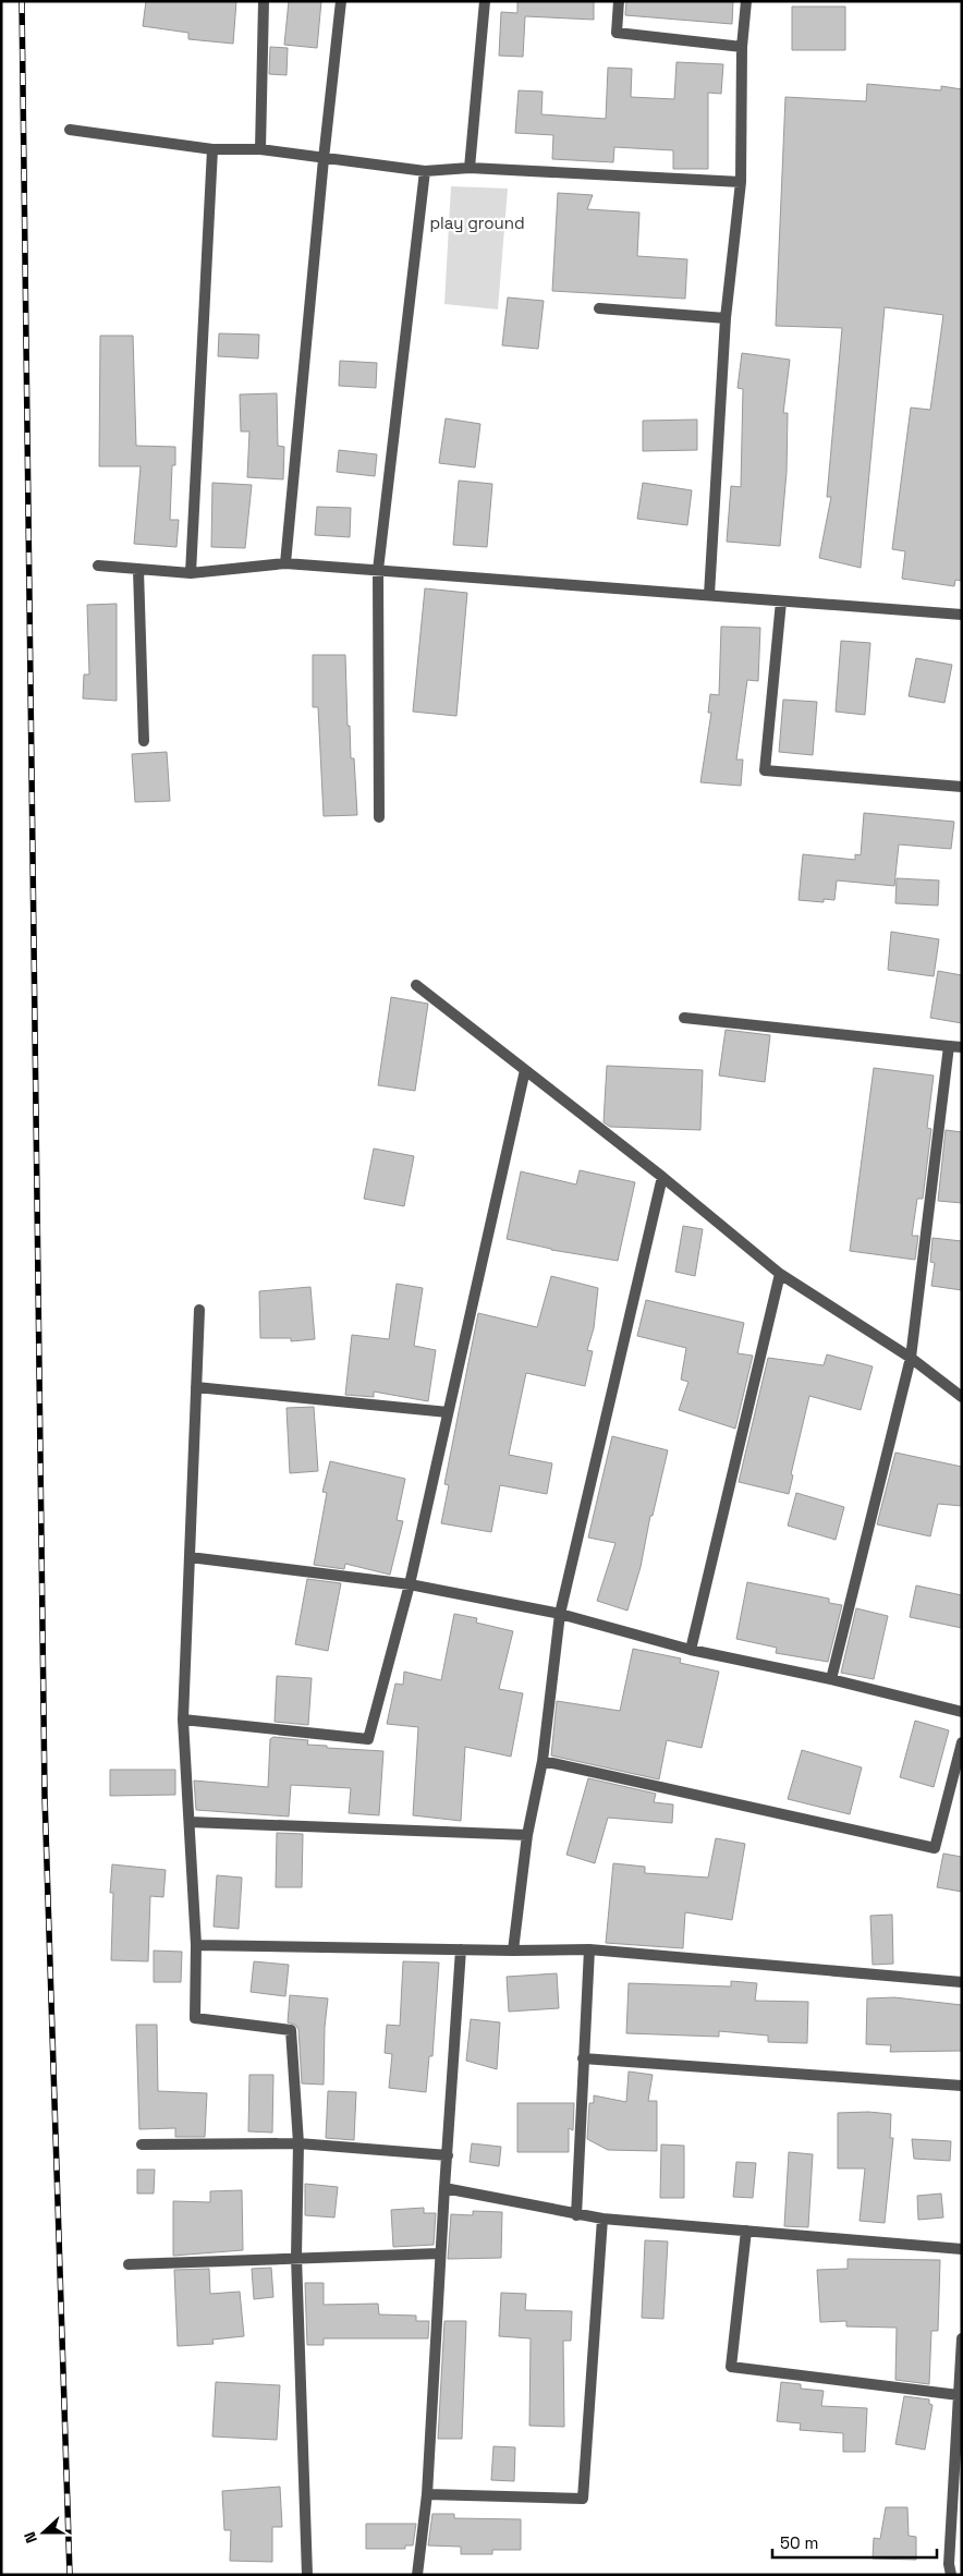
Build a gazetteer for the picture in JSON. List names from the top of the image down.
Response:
{
  "parks": ["play ground"],
  "scale_bar": "50 m",
  "north": "left"
}
